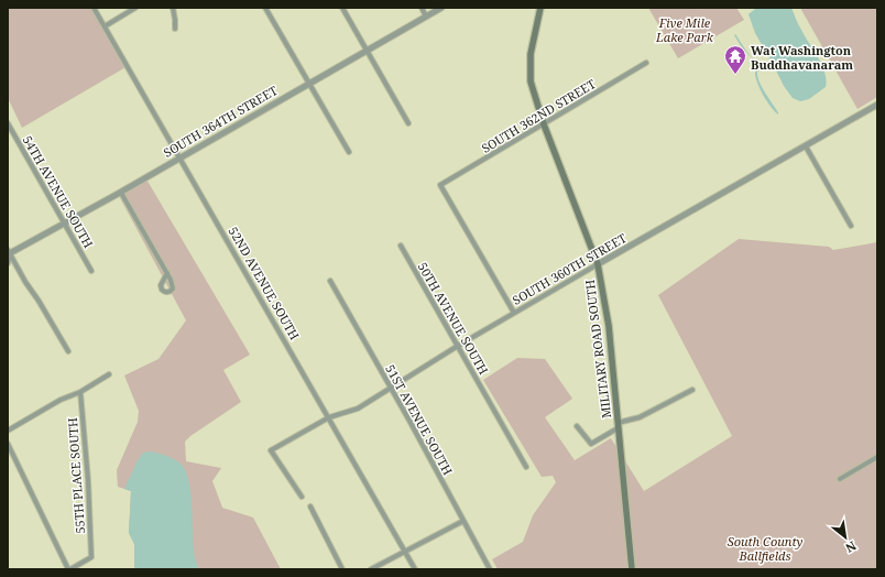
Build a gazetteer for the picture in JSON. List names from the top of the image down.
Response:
{
  "streets": {
    "main road": ["MILITARY ROAD SOUTH"],
    "street": [
      "SOUTH 362ND STREET",
      "SOUTH 364TH STREET",
      "54TH AVENUE SOUTH",
      "SOUTH 360TH STREET",
      "52ND AVENUE SOUTH",
      "50TH AVENUE SOUTH",
      "51ST AVENUE SOUTH",
      "55TH PLACE SOUTH"
    ]
  },
  "crossings": [
    ["SOUTH 362ND STREET", "SOUTH 360TH STREET"],
    ["SOUTH 362ND STREET", "MILITARY ROAD SOUTH"],
    ["SOUTH 364TH STREET", "54TH AVENUE SOUTH"],
    ["SOUTH 364TH STREET", "52ND AVENUE SOUTH"],
    ["SOUTH 360TH STREET", "52ND AVENUE SOUTH"],
    ["SOUTH 360TH STREET", "50TH AVENUE SOUTH"],
    ["SOUTH 360TH STREET", "MILITARY ROAD SOUTH"],
    ["SOUTH 360TH STREET", "51ST AVENUE SOUTH"]
  ],
  "parks": ["Five Mile Lake Park", "South County Ballfields"],
  "places": {
    "temple": ["Wat Washington Buddhavanaram"]
  },
  "north": "bottom right"
}
